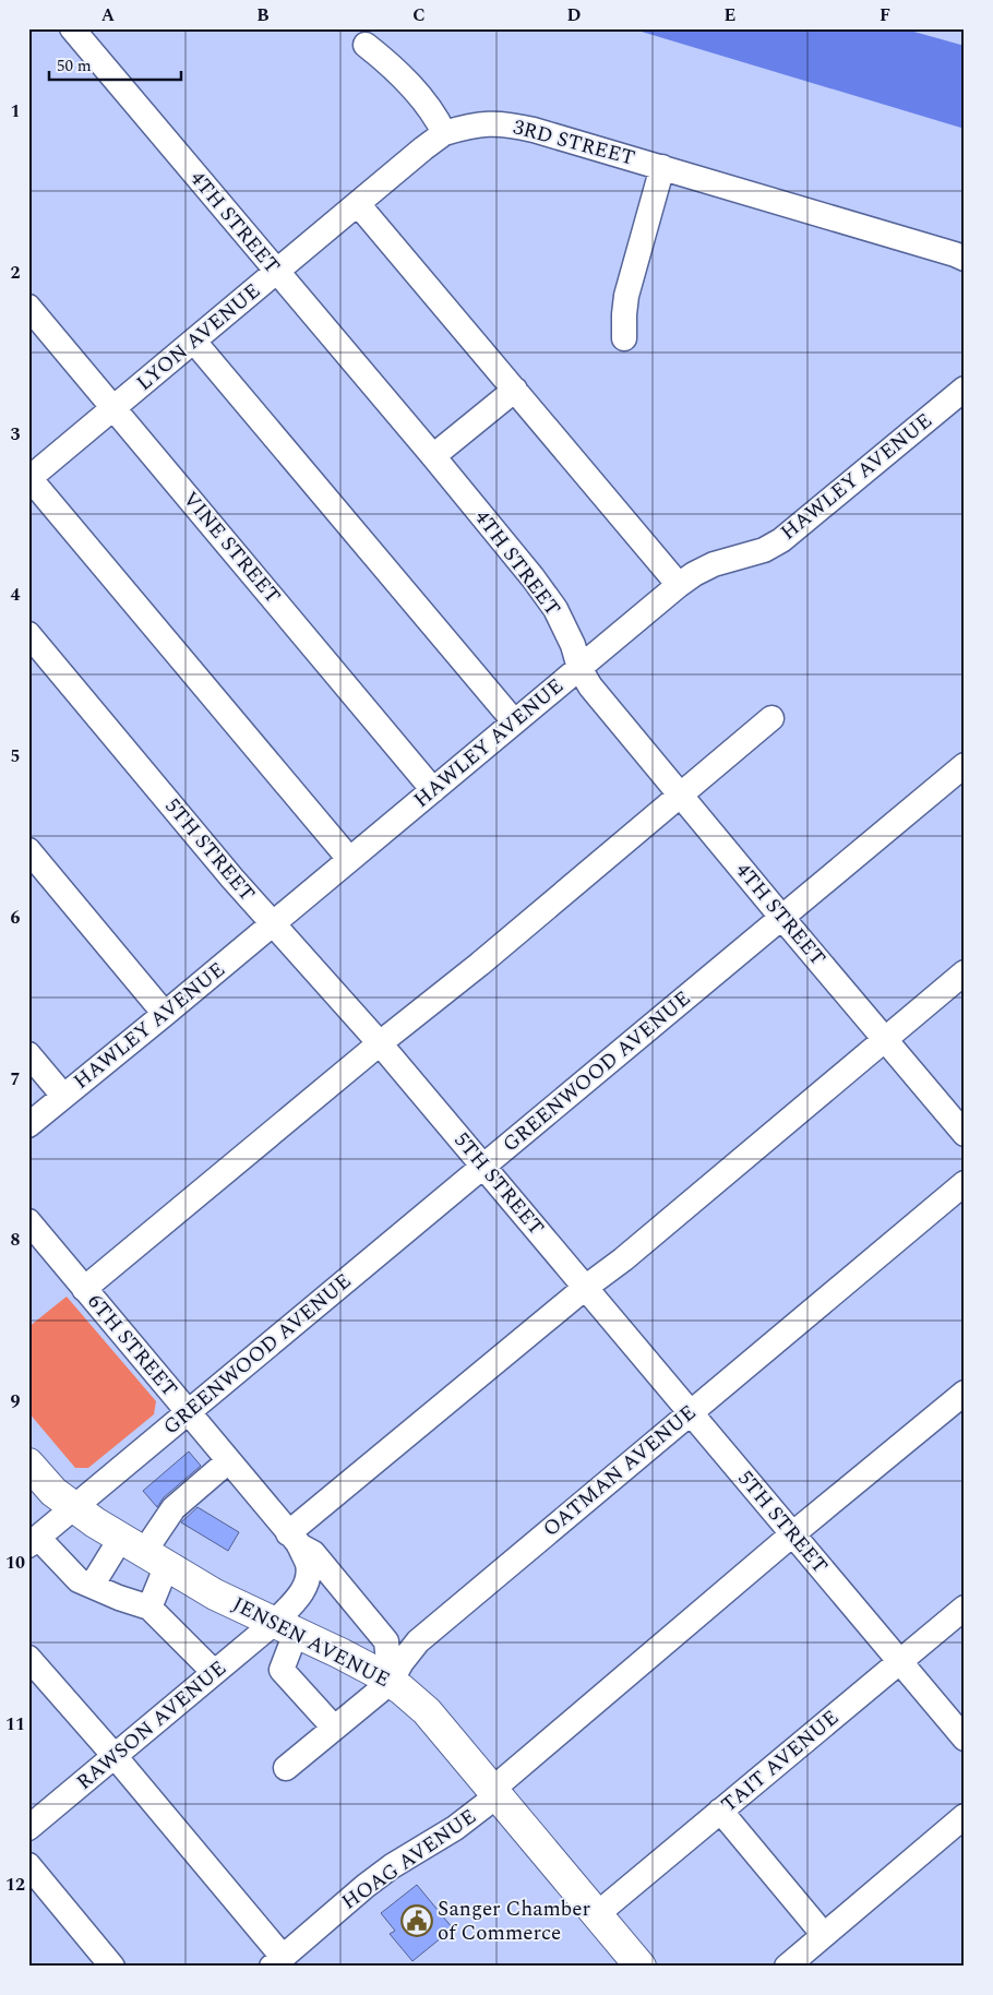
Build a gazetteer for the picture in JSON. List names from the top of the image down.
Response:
{
  "streets": {
    "main road": ["JENSEN AVENUE"],
    "street": [
      "3RD STREET",
      "4TH STREET",
      "LYON AVENUE",
      "HAWLEY AVENUE",
      "VINE STREET",
      "5TH STREET",
      "GREENWOOD AVENUE",
      "6TH STREET",
      "OATMAN AVENUE",
      "RAWSON AVENUE",
      "TAIT AVENUE",
      "HOAG AVENUE"
    ]
  },
  "crossings": [
    ["3RD STREET", "LYON AVENUE"],
    ["4TH STREET", "LYON AVENUE"],
    ["4TH STREET", "HAWLEY AVENUE"],
    ["4TH STREET", "GREENWOOD AVENUE"],
    ["LYON AVENUE", "VINE STREET"],
    ["HAWLEY AVENUE", "VINE STREET"],
    ["HAWLEY AVENUE", "5TH STREET"],
    ["5TH STREET", "GREENWOOD AVENUE"],
    ["5TH STREET", "OATMAN AVENUE"],
    ["5TH STREET", "TAIT AVENUE"],
    ["5TH STREET", "HOAG AVENUE"],
    ["GREENWOOD AVENUE", "6TH STREET"],
    ["GREENWOOD AVENUE", "JENSEN AVENUE"],
    ["6TH STREET", "OATMAN AVENUE"],
    ["6TH STREET", "JENSEN AVENUE"],
    ["6TH STREET", "RAWSON AVENUE"],
    ["OATMAN AVENUE", "JENSEN AVENUE"],
    ["JENSEN AVENUE", "RAWSON AVENUE"],
    ["JENSEN AVENUE", "TAIT AVENUE"],
    ["JENSEN AVENUE", "HOAG AVENUE"]
  ],
  "places": {
    "public building": ["Sanger Chamber of Commerce"]
  },
  "scale_bar": "50 m",
  "grid": {
    "columns": [
      "A",
      "B",
      "C",
      "D",
      "E",
      "F"
    ],
    "rows": [
      "1",
      "2",
      "3",
      "4",
      "5",
      "6",
      "7",
      "8",
      "9",
      "10",
      "11",
      "12"
    ]
  }
}
